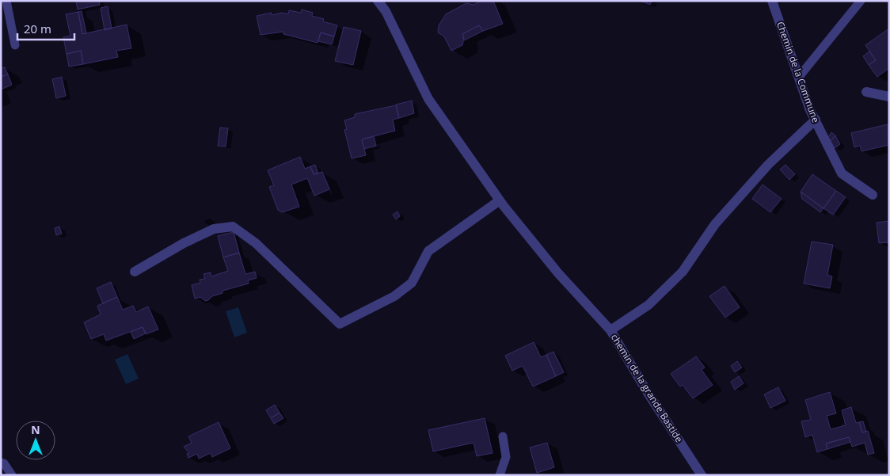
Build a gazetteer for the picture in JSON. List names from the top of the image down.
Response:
{
  "streets": {
    "street": ["Chemin de la Commune", "chemin de la grande Bastide"]
  },
  "crossings": [
    ["Chemin de la Commune", "chemin de la grande Bastide"]
  ],
  "scale_bar": "20 m",
  "north": "top"
}
